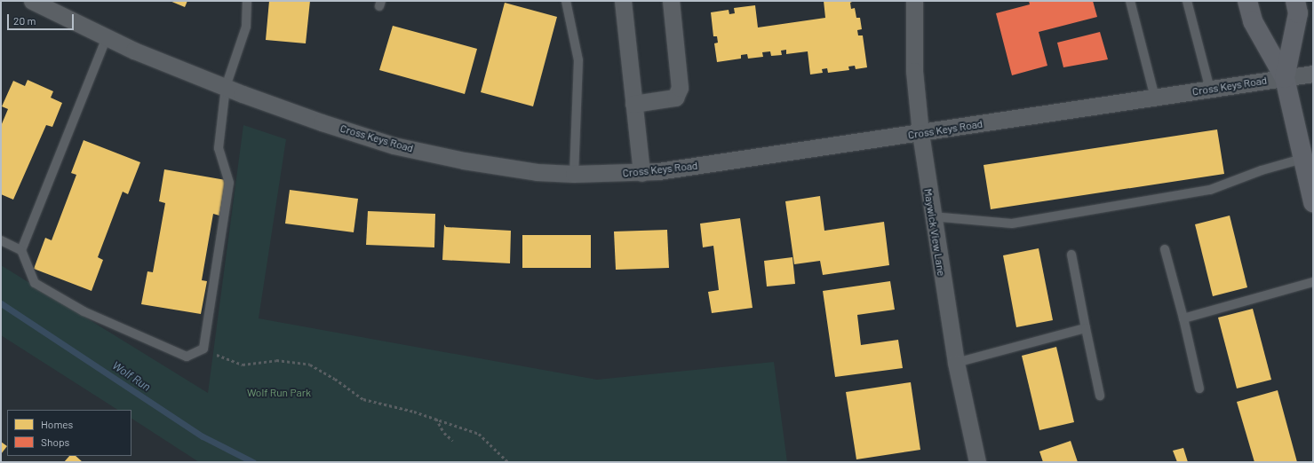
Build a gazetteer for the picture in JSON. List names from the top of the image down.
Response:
{
  "streets": {
    "street": ["Cross Keys Road", "Maywick View Lane"]
  },
  "crossings": [
    ["Cross Keys Road", "Maywick View Lane"]
  ],
  "water": ["Wolf Run"],
  "parks": ["Wolf Run Park"],
  "legend": ["Homes", "Shops"],
  "scale_bar": "20 m"
}
